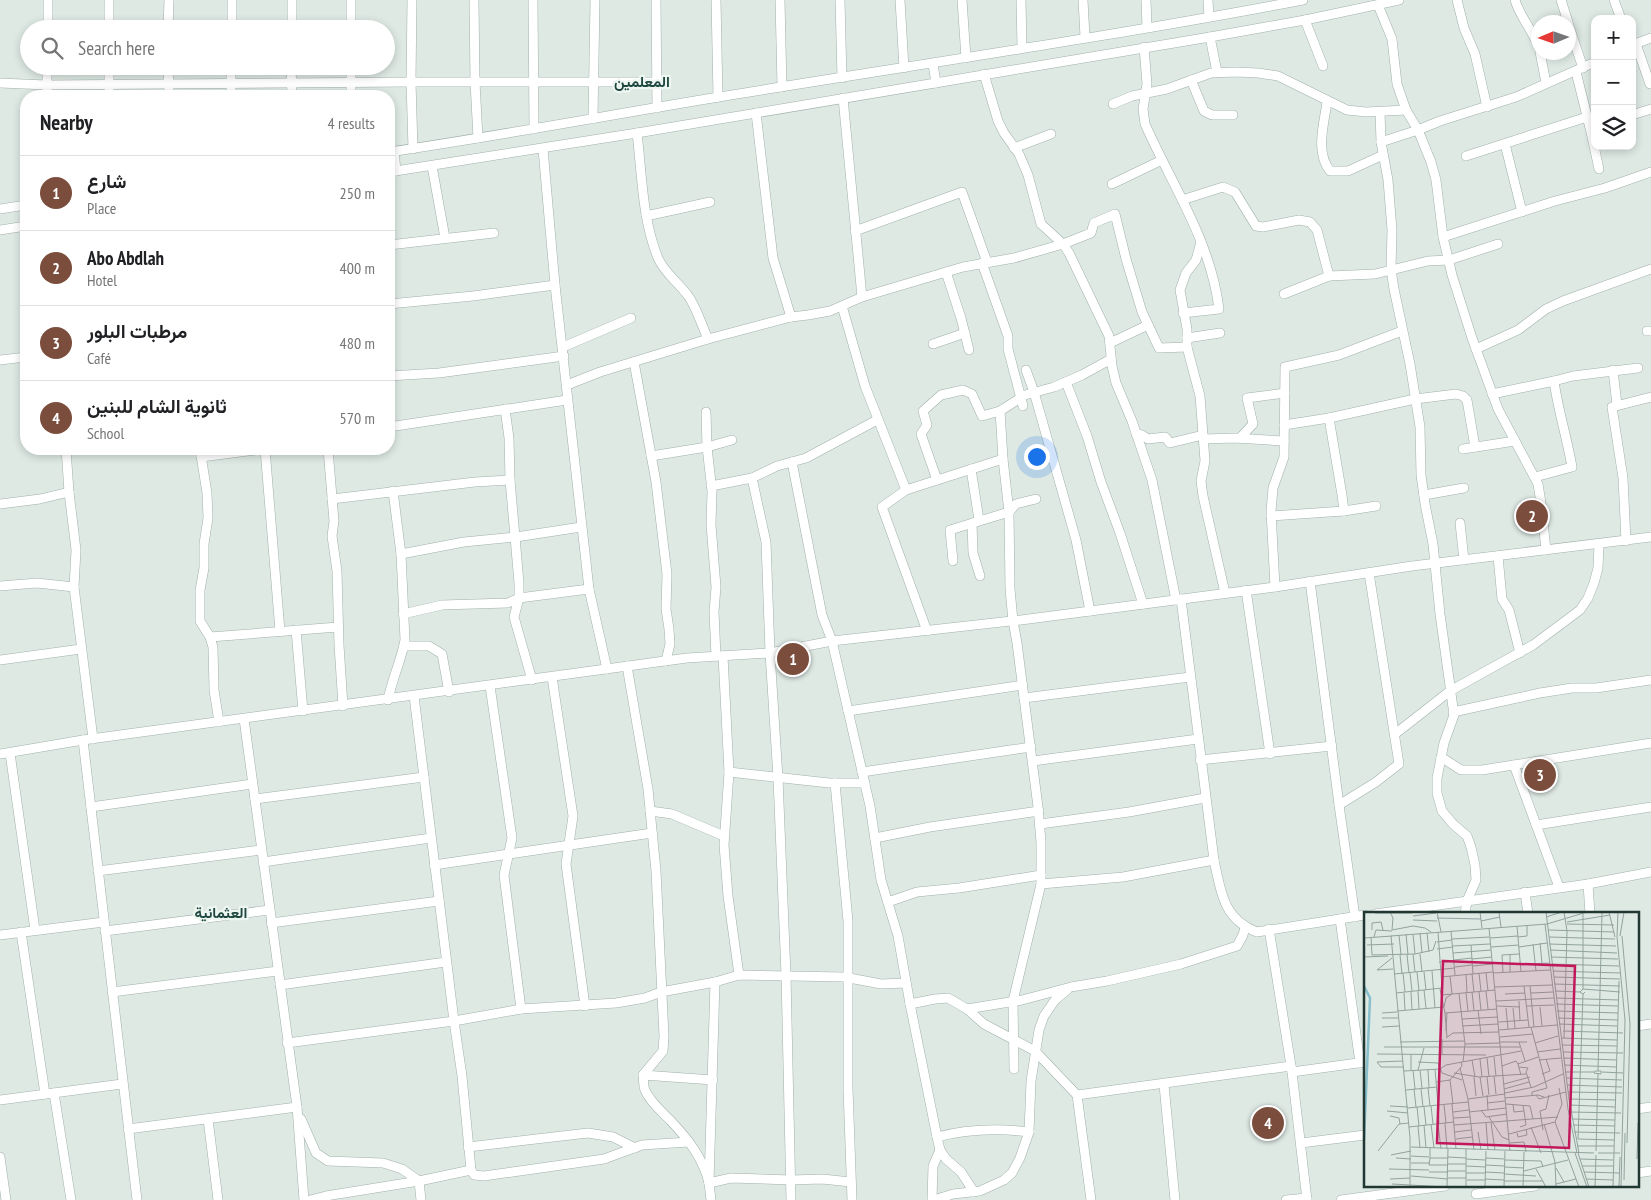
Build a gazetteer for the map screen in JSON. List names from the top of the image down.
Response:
{
  "districts": ["المعلمين", "العثمانية"],
  "north": "left",
  "page": {
    "map_buttons": ["+", "−"],
    "search": "Search here",
    "heading": ["Nearby", "4 results"],
    "list": [
      {
        "mark": "1",
        "name": "شارع",
        "note": "Place",
        "value": "250 m"
      },
      {
        "mark": "2",
        "name": "Abo Abdlah",
        "note": "Hotel",
        "value": "400 m"
      },
      {
        "mark": "3",
        "name": "مرطبات البلور",
        "note": "Café",
        "value": "480 m"
      },
      {
        "mark": "4",
        "name": "ثانوية الشام للبنين",
        "note": "School",
        "value": "570 m"
      }
    ],
    "pins": [
      "2",
      "1",
      "3",
      "4"
    ]
  }
}
